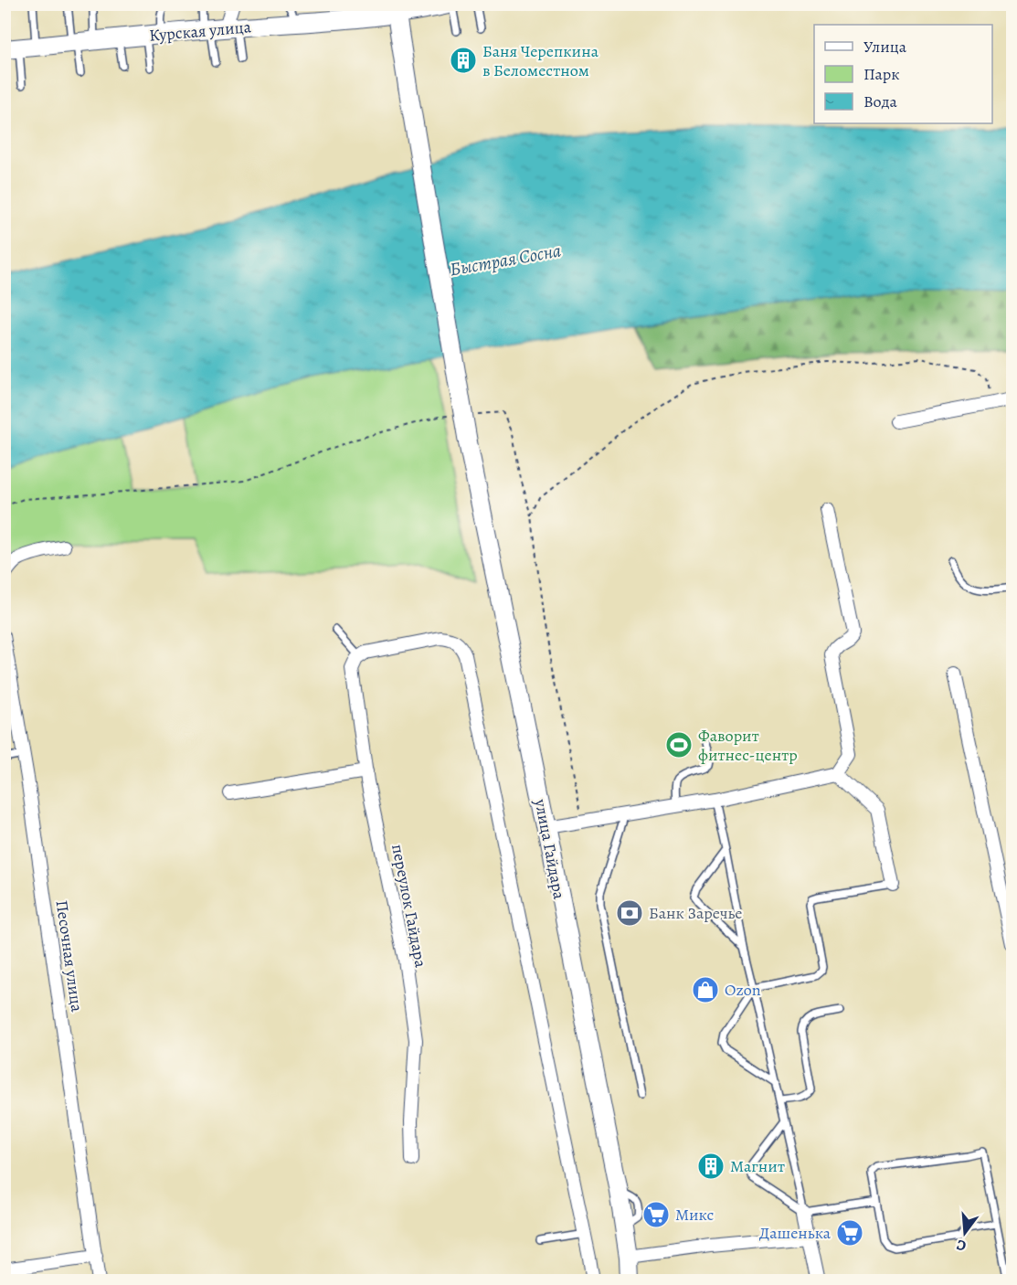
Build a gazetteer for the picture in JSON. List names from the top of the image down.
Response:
{
  "streets": {
    "main road": ["Курская улица", "улица Гайдара"],
    "street": ["переулок Гайдара", "Песочная улица"]
  },
  "crossings": [
    ["Курская улица", "улица Гайдара"]
  ],
  "water": ["Быстрая Сосна"],
  "places": {
    "building": ["Баня Черепкина в Беломестном", "Магнит"],
    "sports": ["Фаворит фитнес-центр"],
    "bank": ["Банк Заречье"],
    "shop": ["Ozon"],
    "supermarket": ["Микс", "Дашенька"]
  },
  "legend": ["Улица", "Парк", "Вода"],
  "north": "bottom"
}
